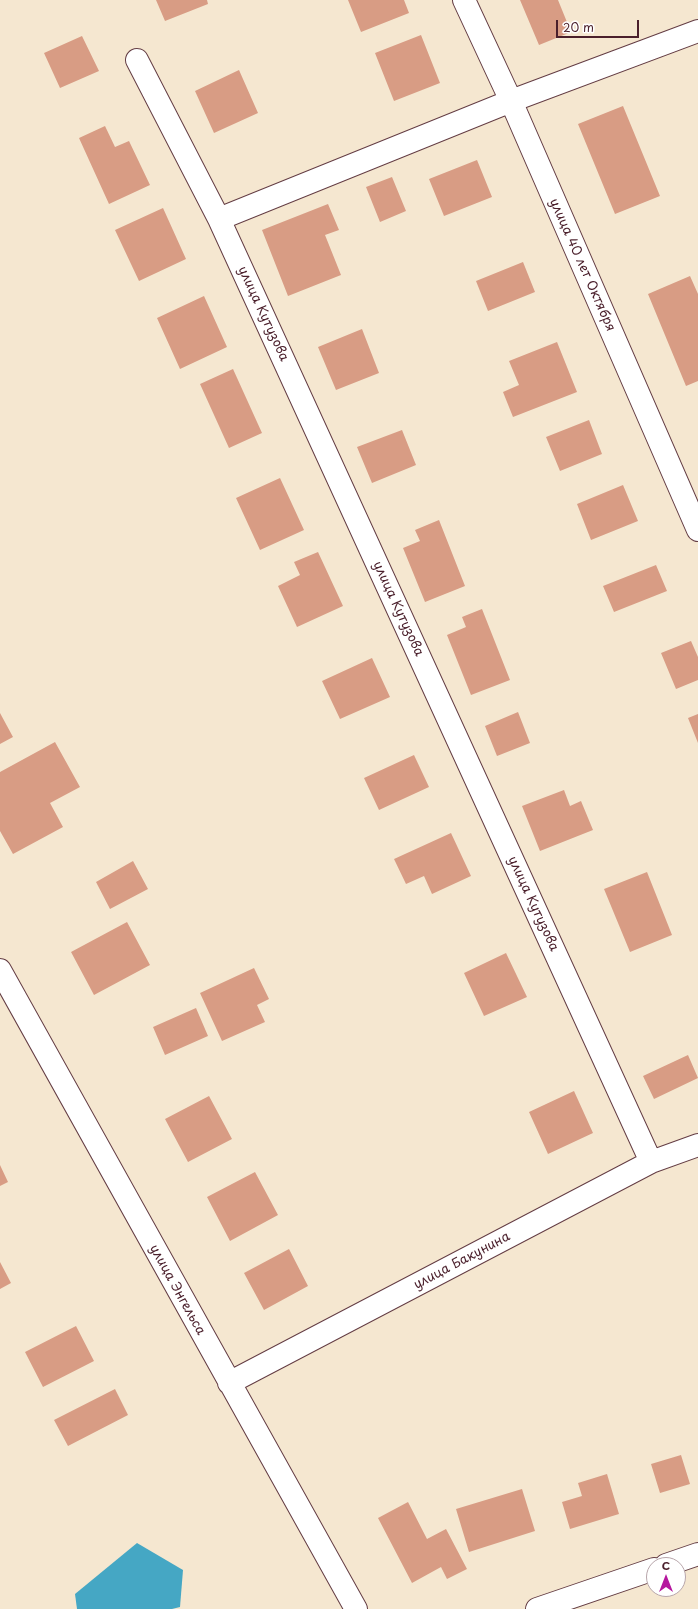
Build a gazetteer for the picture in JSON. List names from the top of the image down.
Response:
{
  "streets": {
    "street": [
      "улица 40 лет Октября",
      "улица Кутузова",
      "улица Бакунина",
      "улица Энгельса"
    ]
  },
  "crossings": [
    ["улица Кутузова", "улица Бакунина"],
    ["улица Бакунина", "улица Энгельса"]
  ],
  "scale_bar": "20 m",
  "north": "top"
}
